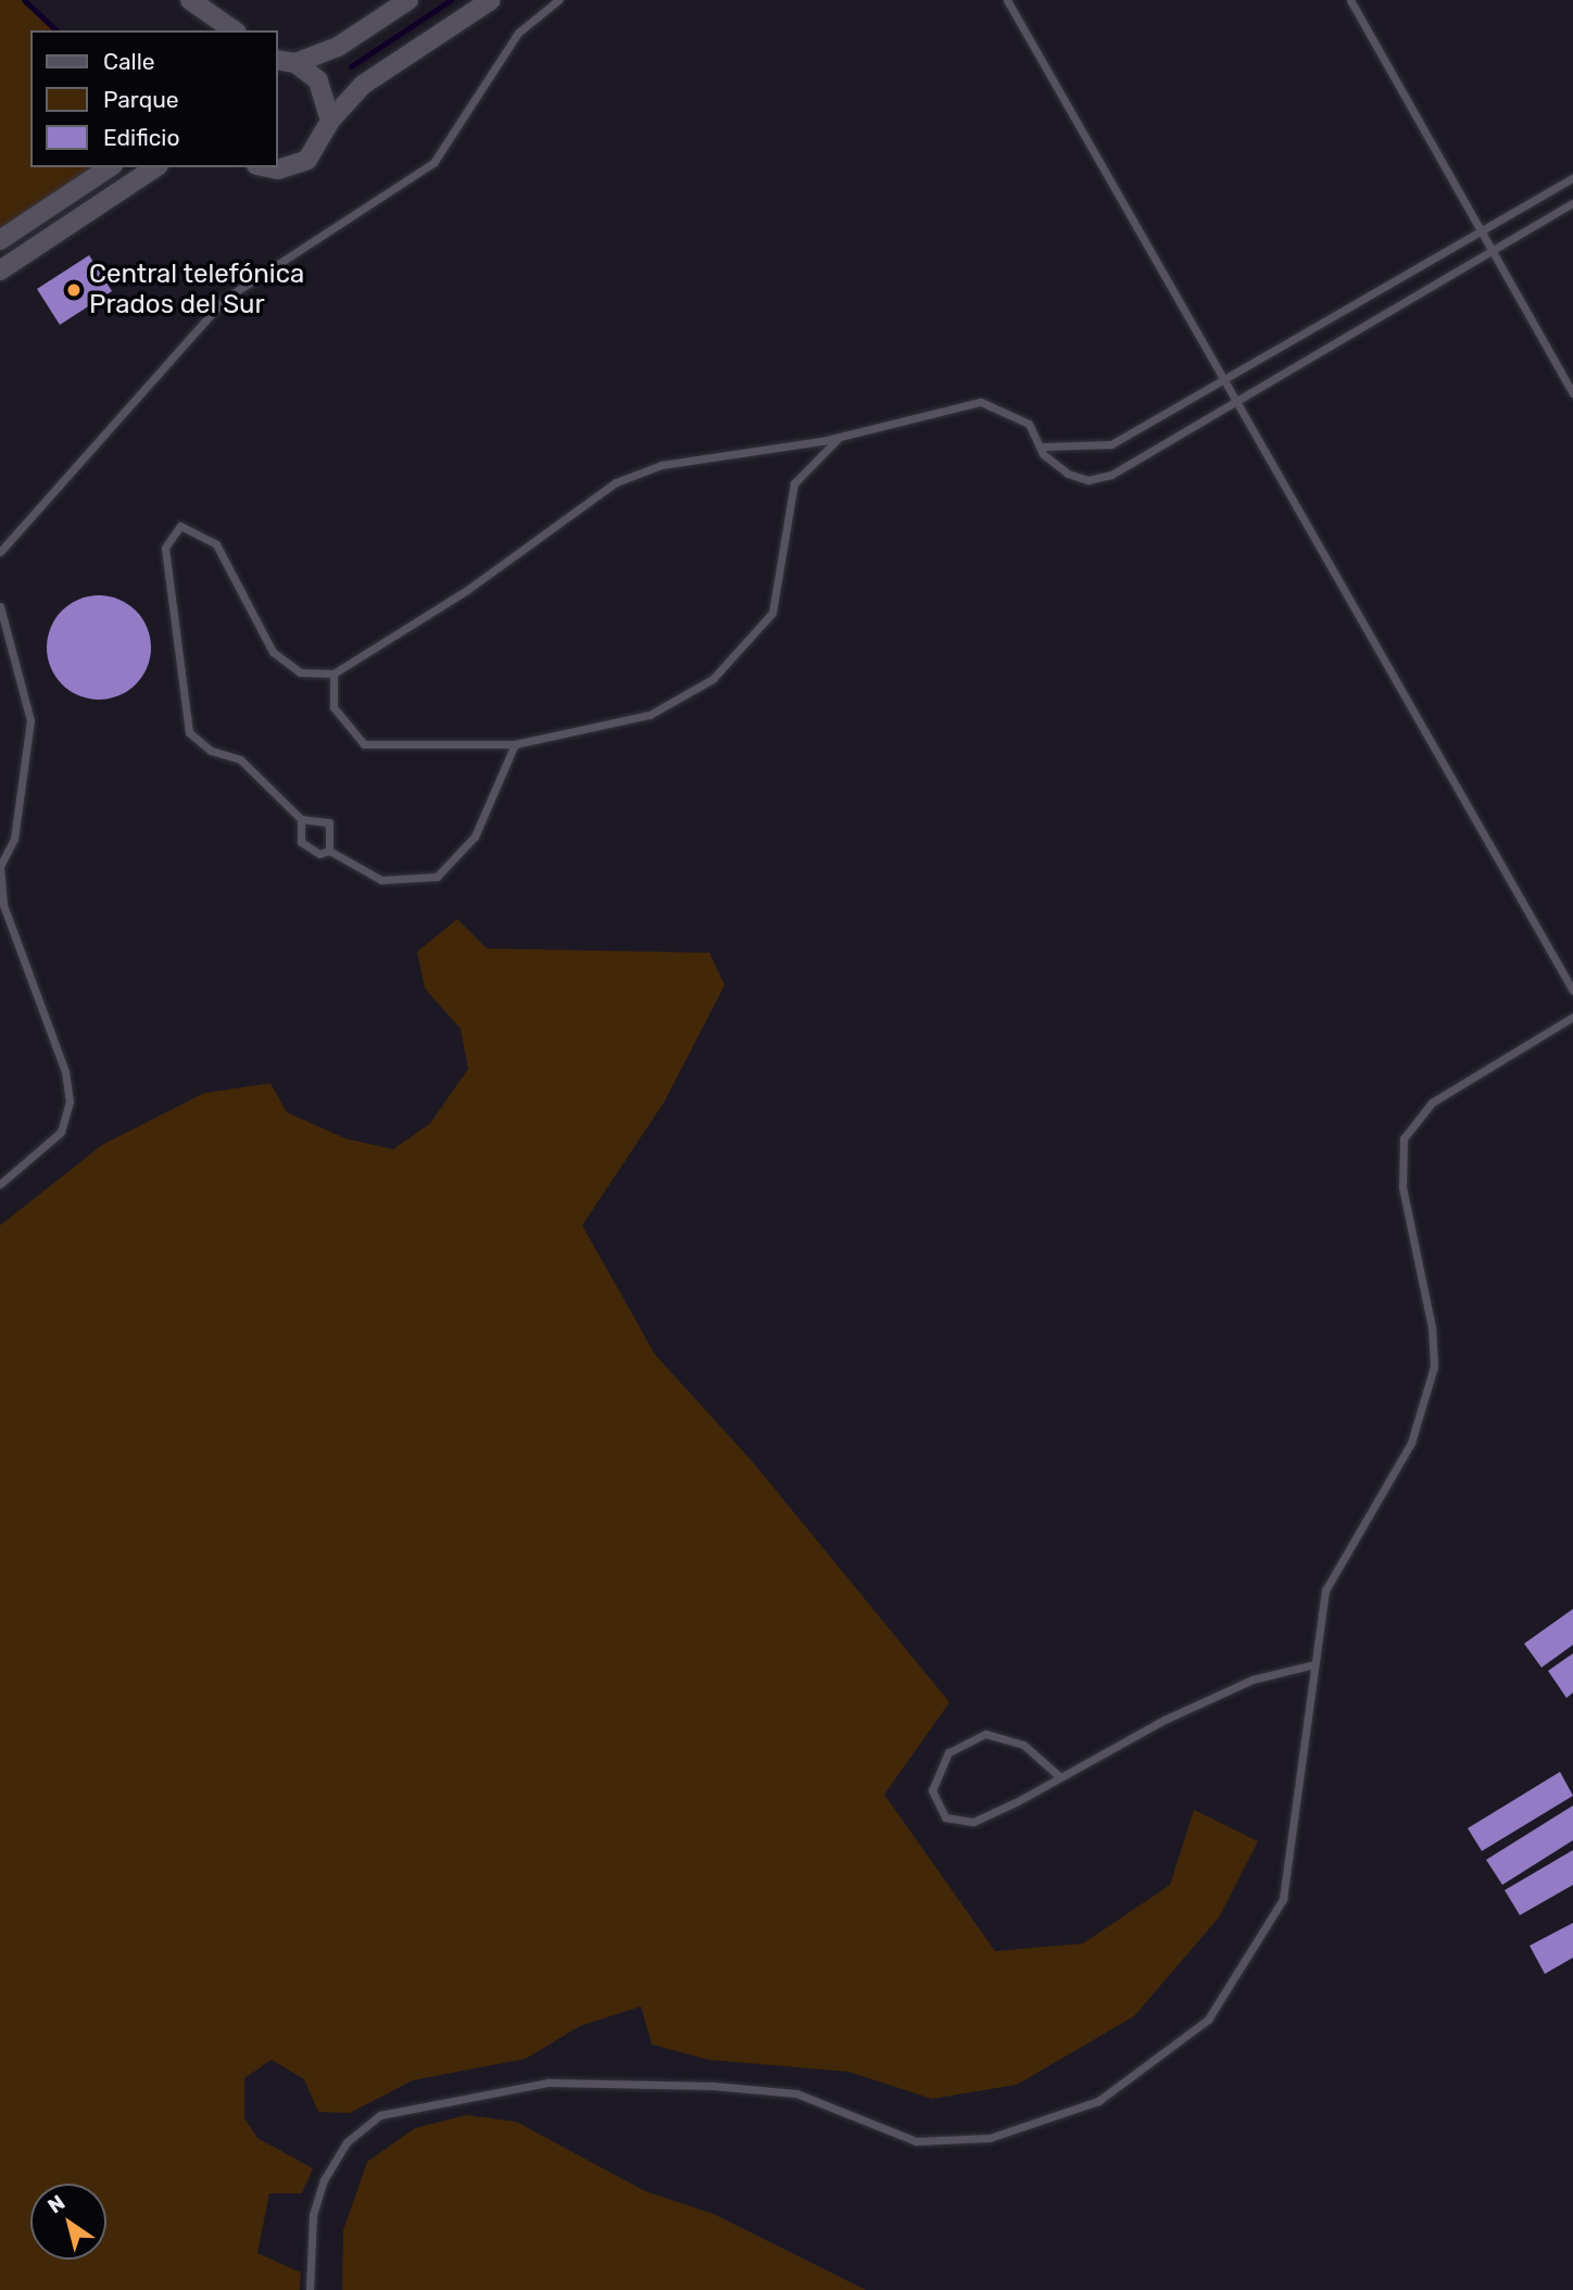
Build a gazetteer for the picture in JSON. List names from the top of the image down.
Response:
{
  "places": ["Central telefónica Prados del Sur"],
  "legend": ["Calle", "Parque", "Edificio"],
  "north": "top left"
}
